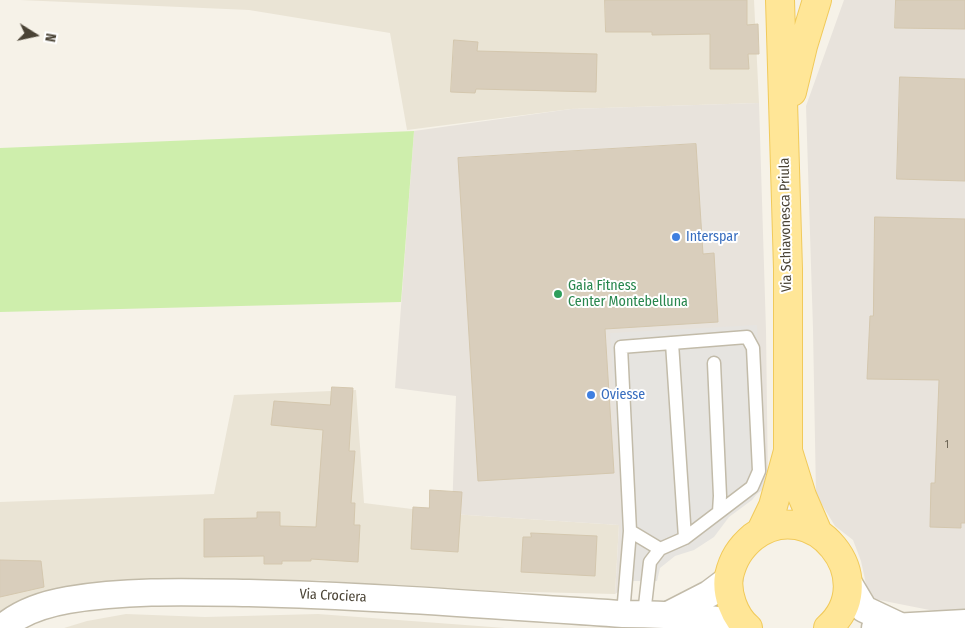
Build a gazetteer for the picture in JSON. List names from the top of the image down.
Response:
{
  "streets": {
    "main road": ["Via Schiavonesca Priula"],
    "street": ["Via Crociera"]
  },
  "places": ["Interspar", "Gaia Fitness Center Montebelluna", "Oviesse"],
  "house_numbers": ["1"],
  "north": "right"
}
